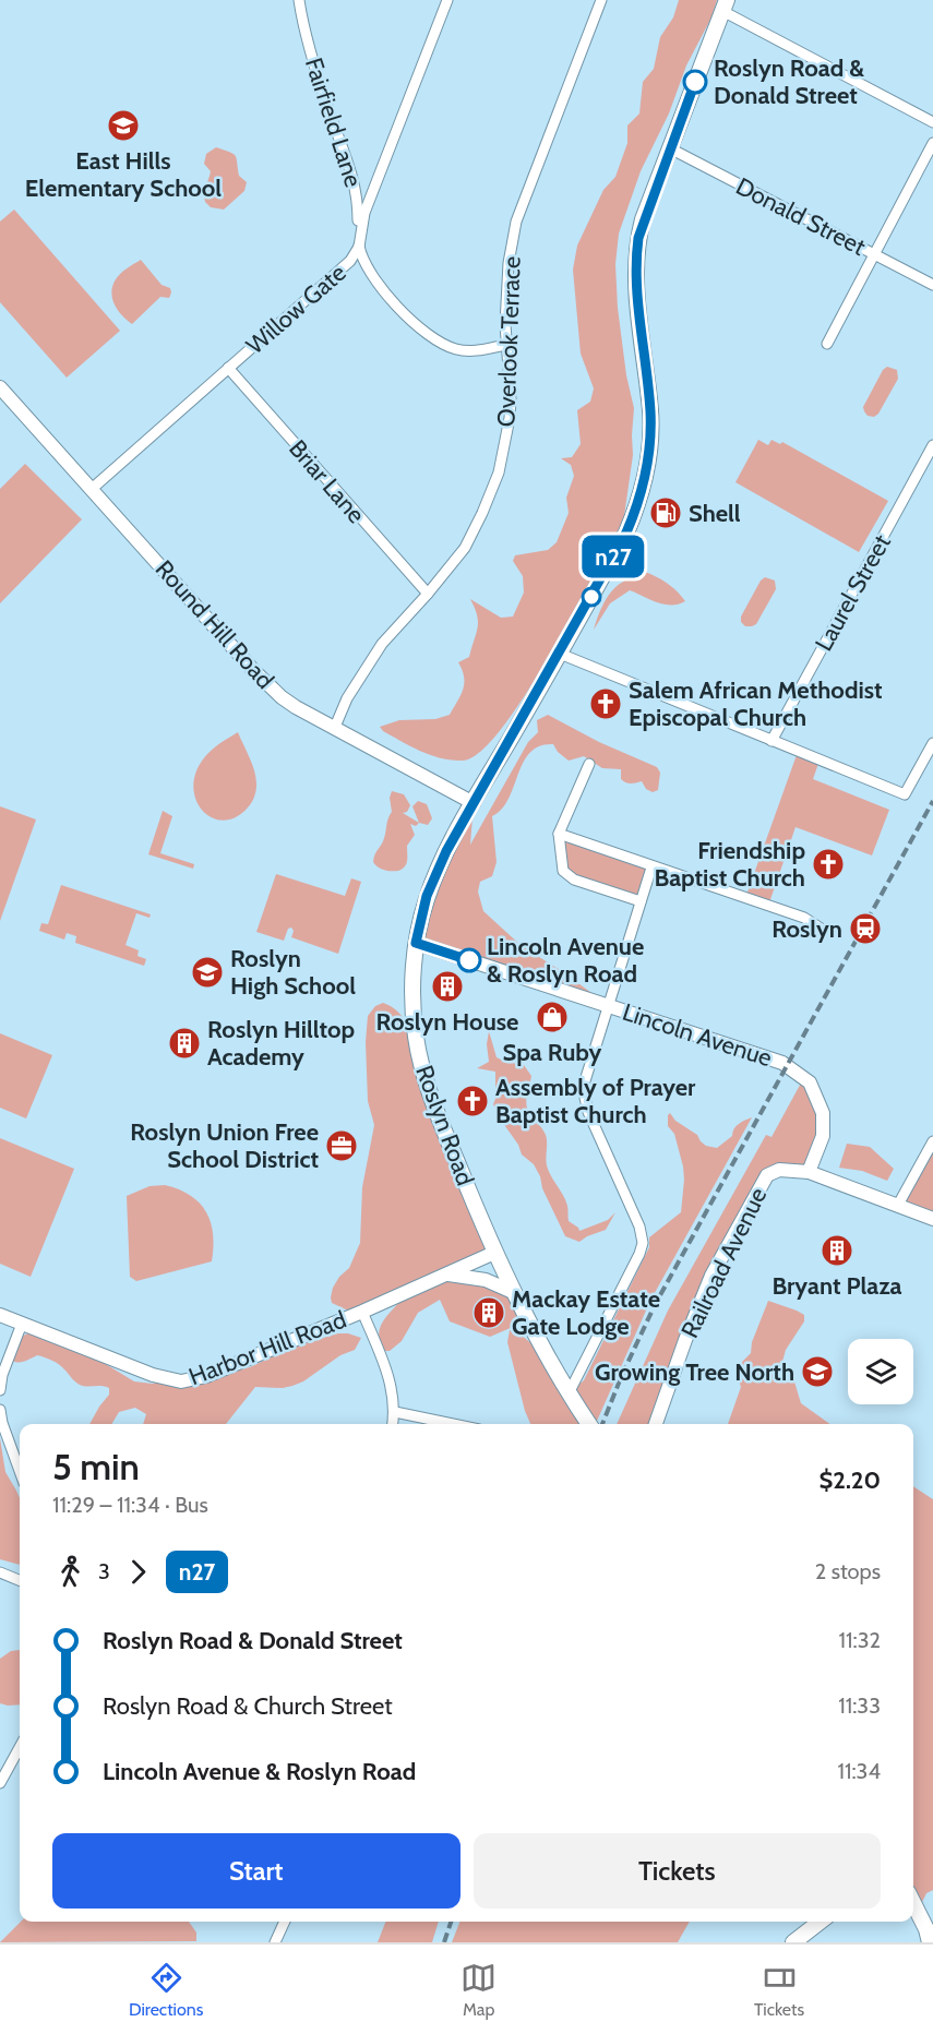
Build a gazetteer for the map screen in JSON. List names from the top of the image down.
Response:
{
  "streets": {
    "main road": ["Roslyn Road"],
    "street": [
      "Fairfield Lane",
      "Donald Street",
      "Willow Gate",
      "Overlook Terrace",
      "Briar Lane",
      "Laurel Street",
      "Round Hill Road",
      "Lincoln Avenue",
      "Railroad Avenue",
      "Harbor Hill Road"
    ]
  },
  "crossings": [
    ["Fairfield Lane", "Willow Gate"],
    ["Fairfield Lane", "Overlook Terrace"],
    ["Donald Street", "Roslyn Road"],
    ["Willow Gate", "Briar Lane"],
    ["Willow Gate", "Round Hill Road"],
    ["Overlook Terrace", "Briar Lane"],
    ["Overlook Terrace", "Round Hill Road"],
    ["Round Hill Road", "Roslyn Road"],
    ["Lincoln Avenue", "Roslyn Road"],
    ["Lincoln Avenue", "Railroad Avenue"],
    ["Roslyn Road", "Harbor Hill Road"]
  ],
  "places": {
    "other": ["Roslyn Road & Donald Street", "Lincoln Avenue & Roslyn Road"],
    "school or university": ["East Hills Elementary School", "Roslyn High School", "Growing Tree North"],
    "fuel station": ["Shell"],
    "church": ["Salem African Methodist Episcopal Church", "Friendship Baptist Church", "Assembly of Prayer Baptist Church"],
    "station": ["Roslyn"],
    "building": [
      "Roslyn House",
      "Roslyn Hilltop Academy",
      "Bryant Plaza",
      "Mackay Estate Gate Lodge"
    ],
    "shop": ["Spa Ruby"],
    "office": ["Roslyn Union Free School District"]
  },
  "lines": ["bus line n27"],
  "page": {
    "on_map": "n27",
    "heading": ["5 min", "11:29 – 11:34 · Bus", "$2.20"],
    "legs": ["3", "n27", "2 stops"],
    "list": [
      {
        "name": "Roslyn Road & Donald Street",
        "value": "11:32"
      },
      {
        "name": "Roslyn Road & Church Street",
        "value": "11:33"
      },
      {
        "name": "Lincoln Avenue & Roslyn Road",
        "value": "11:34"
      }
    ],
    "buttons": ["Start", "Tickets"],
    "tabs": ["Directions", "Map", "Tickets"]
  }
}
